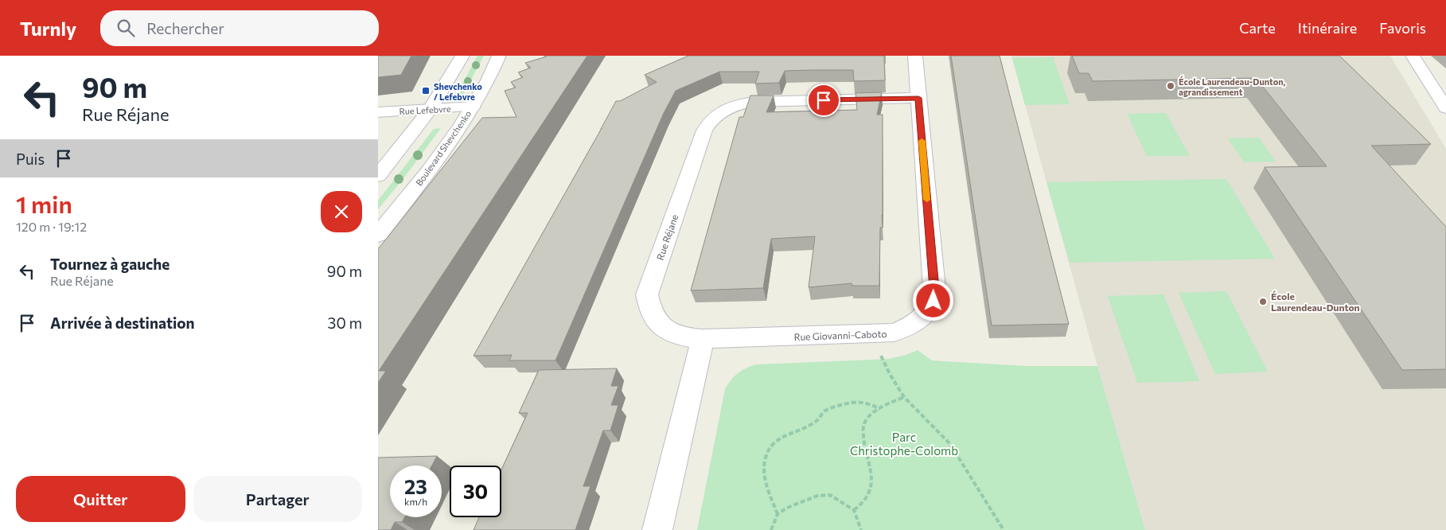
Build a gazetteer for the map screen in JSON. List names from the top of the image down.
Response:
{
  "streets": {
    "street": [
      "Rue Lefebvre",
      "Boulevard Shevchenko",
      "Rue Réjane",
      "Rue Giovanni-Caboto"
    ]
  },
  "crossings": [
    ["Rue Lefebvre", "Boulevard Shevchenko"],
    ["Rue Réjane", "Rue Giovanni-Caboto"]
  ],
  "parks": ["Parc Christophe-Colomb"],
  "places": {
    "other": ["École Laurendeau-Dunton, agrandissement", "École Laurendeau-Dunton"],
    "transit": ["Shevchenko / Lefebvre"]
  },
  "page": {
    "header": "Turnly",
    "search": "Rechercher",
    "nav": ["Carte", "Itinéraire", "Favoris"],
    "turn": ["90 m", "Rue Réjane"],
    "then": "Puis",
    "heading": ["1 min", "120 m · 19:12"],
    "list": [
      {
        "name": "Tournez à gauche",
        "note": "Rue Réjane",
        "value": "90 m"
      },
      {
        "name": "Arrivée à destination",
        "value": "30 m"
      }
    ],
    "speed": "23 km/h",
    "limit": "30",
    "buttons": ["Quitter", "Partager"]
  }
}
